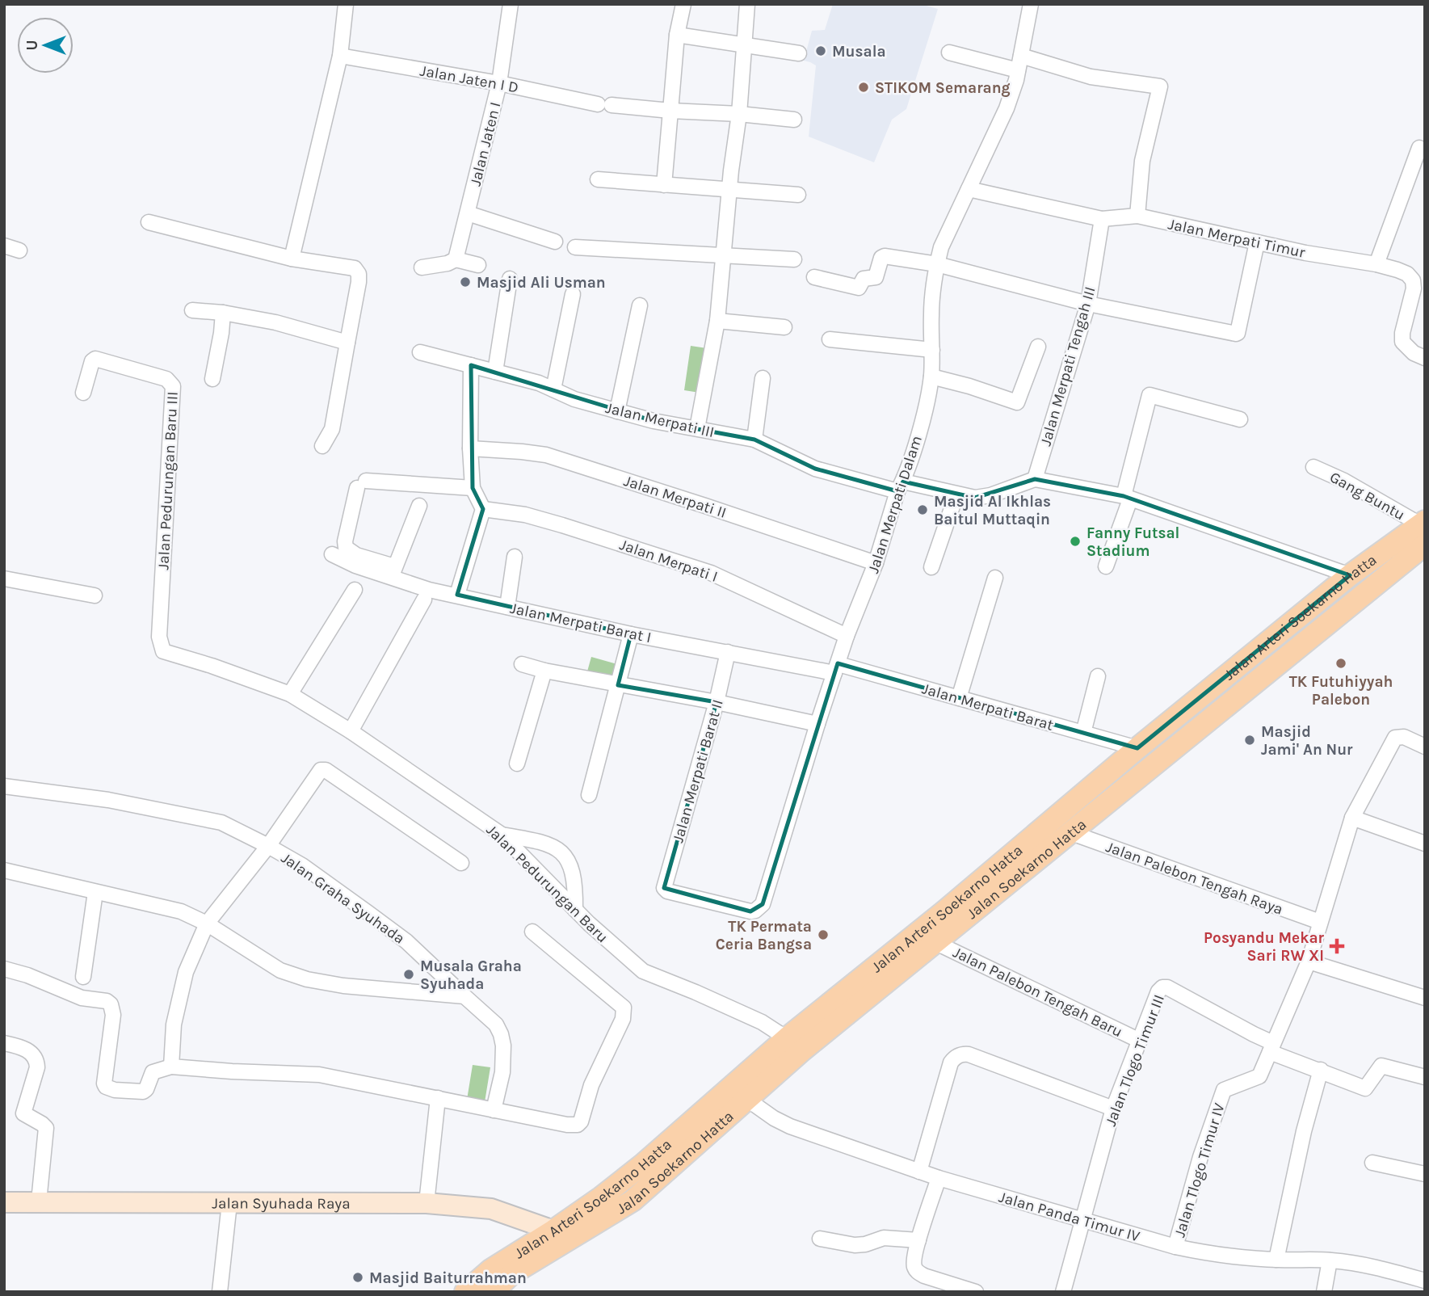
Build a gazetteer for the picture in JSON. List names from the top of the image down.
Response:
{
  "streets": {
    "main road": ["Jalan Arteri Soekarno Hatta", "Jalan Soekarno Hatta"],
    "street": [
      "Jalan Jaten I D",
      "Jalan Jaten I",
      "Jalan Merpati Timur",
      "Jalan Merpati Tengah III",
      "Jalan Merpati III",
      "Jalan Pedurungan Baru III",
      "Gang Buntu",
      "Jalan Merpati II",
      "Jalan Merpati Dalam",
      "Jalan Merpati I",
      "Jalan Merpati Barat I",
      "Jalan Merpati Barat",
      "Jalan Merpati Barat II",
      "Jalan Palebon Tengah Raya",
      "Jalan Pedurungan Baru",
      "Jalan Graha Syuhada",
      "Jalan Palebon Tengah Baru",
      "Jalan Tlogo Timur III",
      "Jalan Tlogo Timur IV",
      "Jalan Syuhada Raya",
      "Jalan Panda Timur IV"
    ]
  },
  "crossings": [
    ["Jalan Jaten I D", "Jalan Jaten I"],
    ["Jalan Merpati Timur", "Jalan Merpati Tengah III"],
    ["Jalan Merpati Timur", "Jalan Merpati Dalam"],
    ["Jalan Merpati Tengah III", "Jalan Merpati III"],
    ["Jalan Merpati III", "Jalan Merpati Dalam"],
    ["Jalan Pedurungan Baru III", "Jalan Pedurungan Baru"],
    ["Gang Buntu", "Jalan Arteri Soekarno Hatta"],
    ["Gang Buntu", "Jalan Soekarno Hatta"],
    ["Jalan Merpati II", "Jalan Merpati Dalam"],
    ["Jalan Merpati Dalam", "Jalan Merpati I"],
    ["Jalan Merpati Dalam", "Jalan Merpati Barat I"],
    ["Jalan Merpati Dalam", "Jalan Merpati Barat"],
    ["Jalan Merpati Dalam", "Jalan Merpati Barat II"],
    ["Jalan Arteri Soekarno Hatta", "Jalan Merpati Barat"],
    ["Jalan Arteri Soekarno Hatta", "Jalan Soekarno Hatta"],
    ["Jalan Arteri Soekarno Hatta", "Jalan Pedurungan Baru"],
    ["Jalan Arteri Soekarno Hatta", "Jalan Syuhada Raya"],
    ["Jalan Arteri Soekarno Hatta", "Jalan Panda Timur IV"],
    ["Jalan Merpati Barat I", "Jalan Merpati Barat"],
    ["Jalan Merpati Barat I", "Jalan Merpati Barat II"],
    ["Jalan Soekarno Hatta", "Jalan Palebon Tengah Raya"],
    ["Jalan Soekarno Hatta", "Jalan Pedurungan Baru"],
    ["Jalan Soekarno Hatta", "Jalan Palebon Tengah Baru"],
    ["Jalan Soekarno Hatta", "Jalan Panda Timur IV"],
    ["Jalan Palebon Tengah Baru", "Jalan Tlogo Timur III"],
    ["Jalan Tlogo Timur III", "Jalan Tlogo Timur IV"],
    ["Jalan Tlogo Timur III", "Jalan Panda Timur IV"],
    ["Jalan Tlogo Timur IV", "Jalan Panda Timur IV"]
  ],
  "places": {
    "other": [
      "Musala",
      "STIKOM Semarang",
      "Masjid Ali Usman",
      "Masjid Al Ikhlas Baitul Muttaqin",
      "Fanny Futsal Stadium",
      "TK Futuhiyyah Palebon",
      "Masjid Jami' An Nur",
      "TK Permata Ceria Bangsa",
      "Musala Graha Syuhada",
      "Masjid Baiturrahman"
    ],
    "health": ["Posyandu Mekar Sari RW XI"]
  },
  "north": "left"
}
